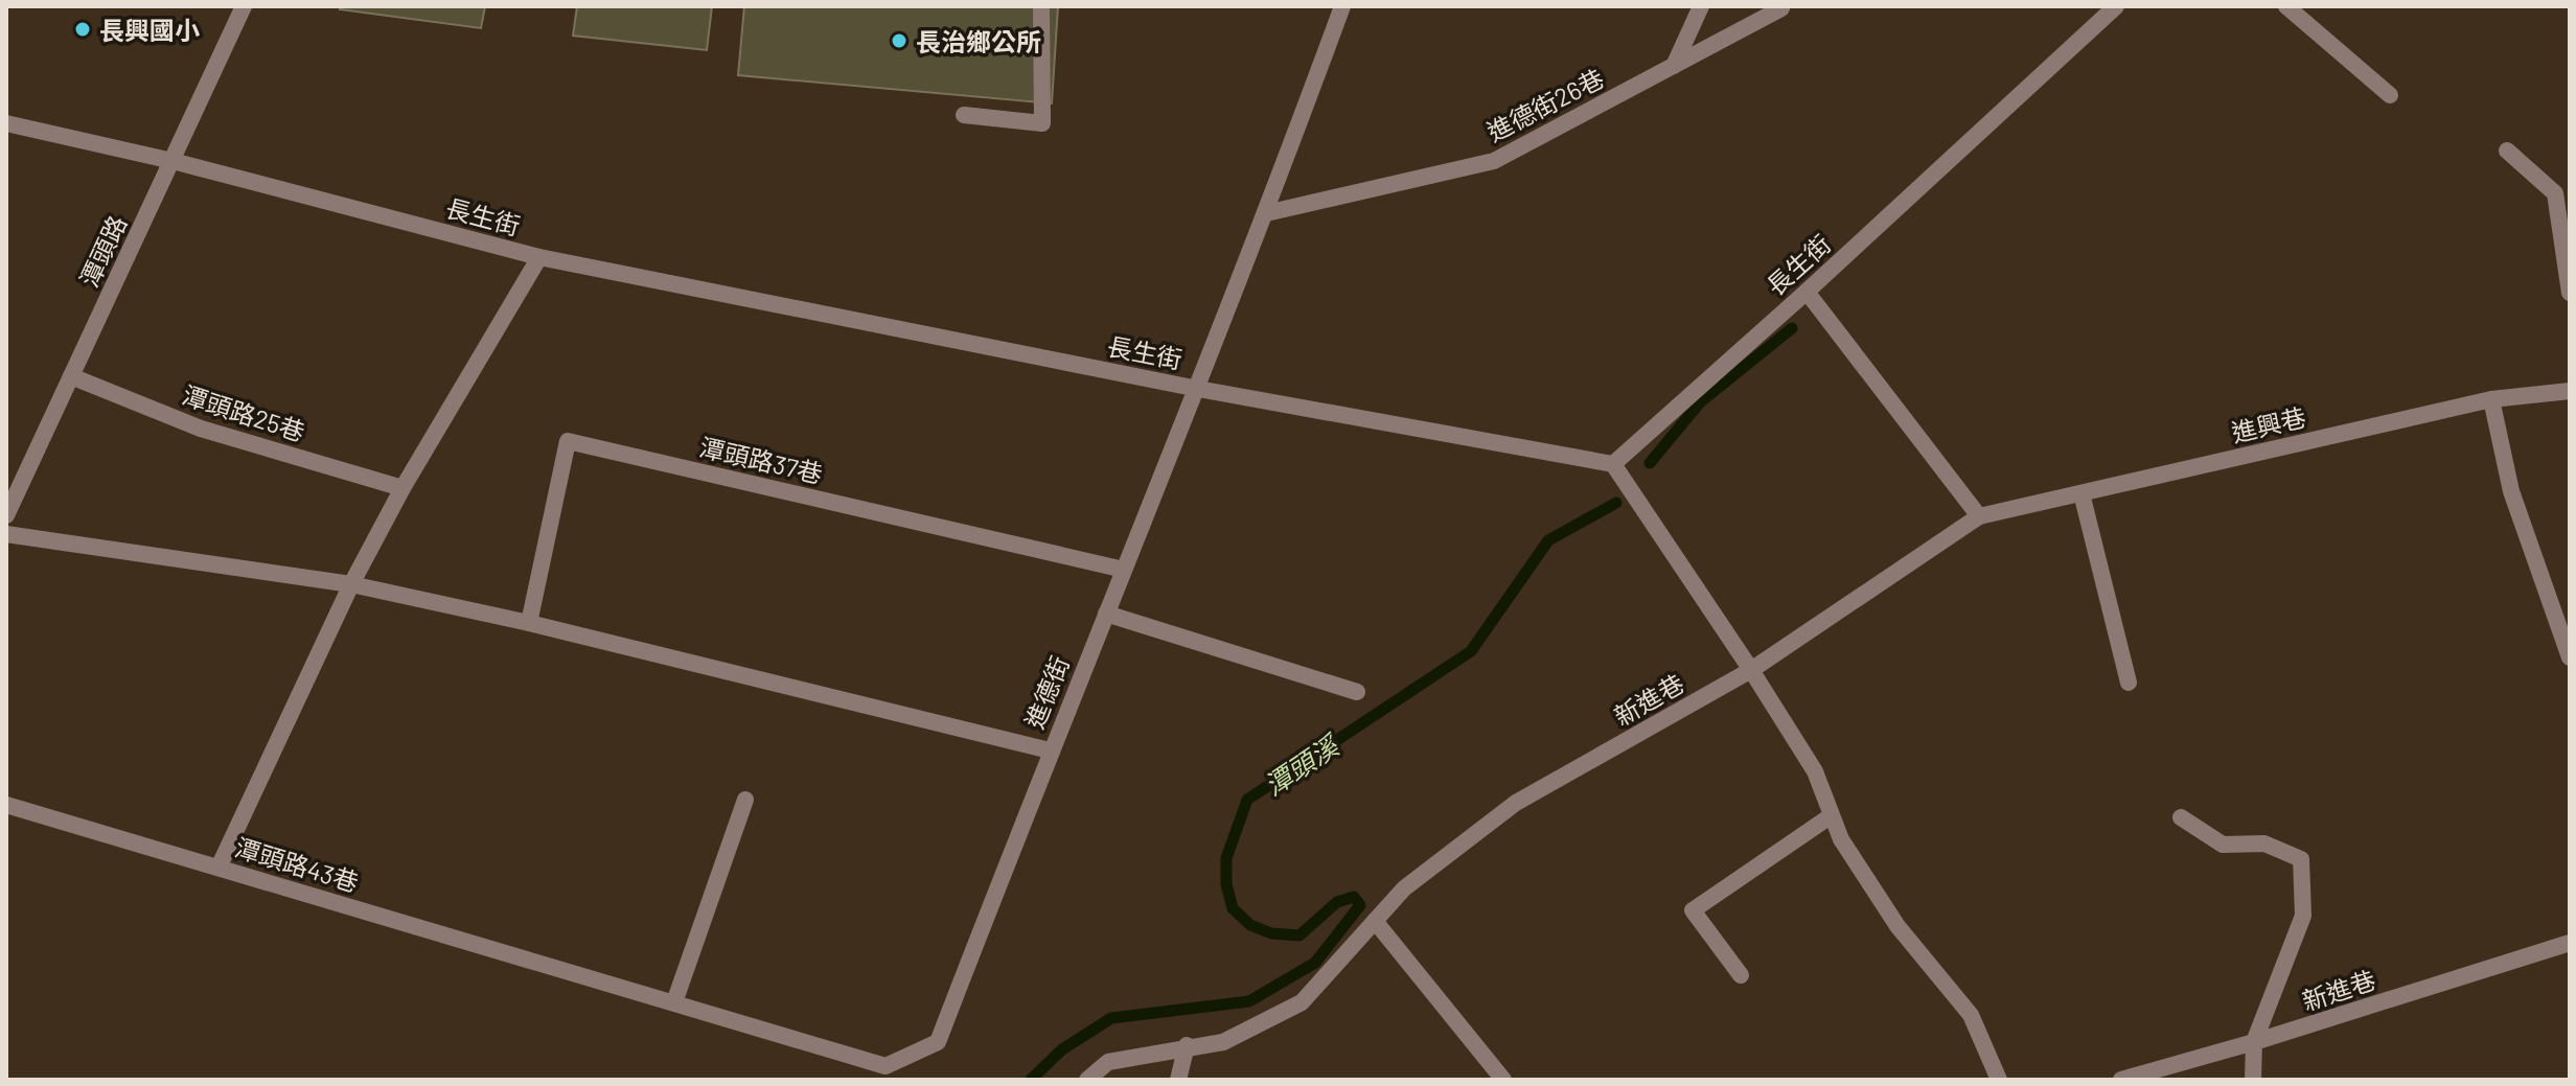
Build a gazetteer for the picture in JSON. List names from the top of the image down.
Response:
{
  "streets": {
    "street": [
      "進德街26巷",
      "長生街",
      "潭頭路",
      "潭頭路25巷",
      "進興巷",
      "潭頭路37巷",
      "進德街",
      "新進巷",
      "潭頭路43巷"
    ]
  },
  "crossings": [
    ["進德街26巷", "進德街"],
    ["長生街", "潭頭路"],
    ["長生街", "進德街"],
    ["潭頭路", "潭頭路25巷"],
    ["進興巷", "新進巷"],
    ["潭頭路37巷", "進德街"],
    ["進德街", "潭頭路43巷"]
  ],
  "water": ["潭頭溪"],
  "places": ["長興國小", "長治鄉公所"]
}
